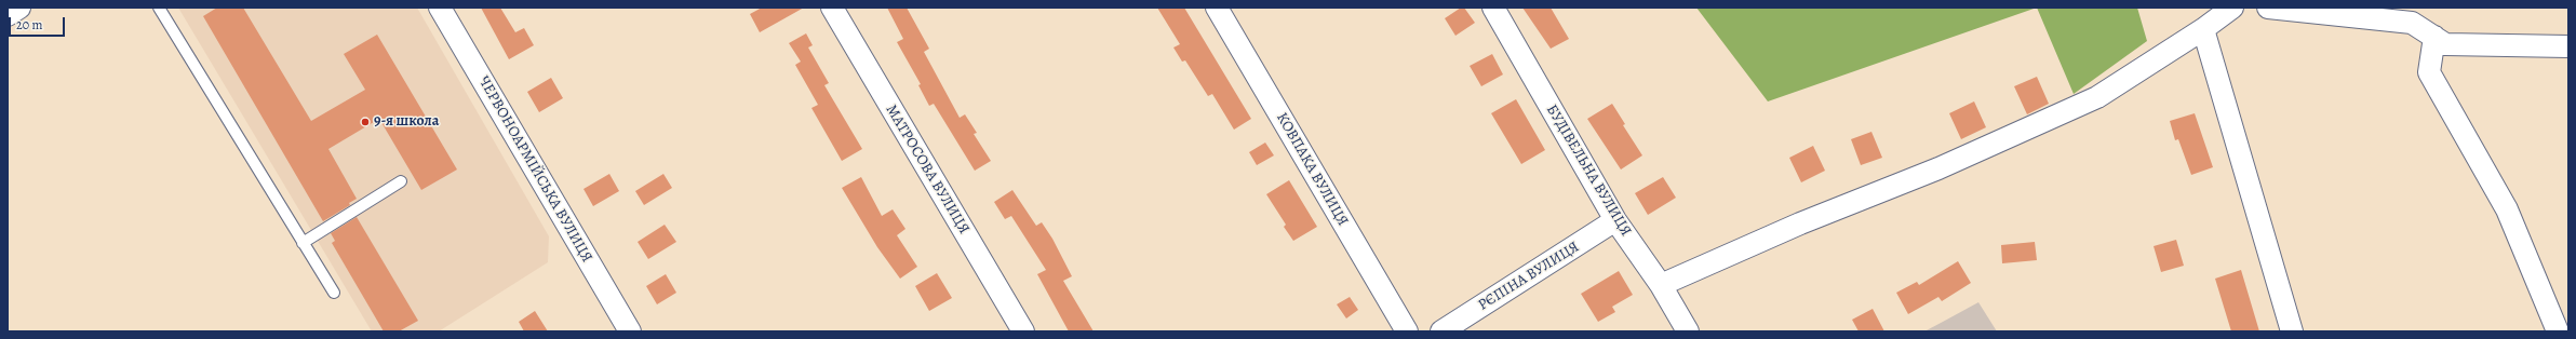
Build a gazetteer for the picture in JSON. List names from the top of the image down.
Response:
{
  "streets": {
    "street": [
      "ЧЕРВОНОАРМІЙСЬКА ВУЛИЦЯ",
      "МАТРОСОВА ВУЛИЦЯ",
      "КОВПАКА ВУЛИЦЯ",
      "БУДІВЕЛЬНА ВУЛИЦЯ",
      "РЄПІНА ВУЛИЦЯ"
    ]
  },
  "crossings": [
    ["БУДІВЕЛЬНА ВУЛИЦЯ", "РЄПІНА ВУЛИЦЯ"]
  ],
  "places": ["9-я школа"],
  "scale_bar": "20 m"
}
